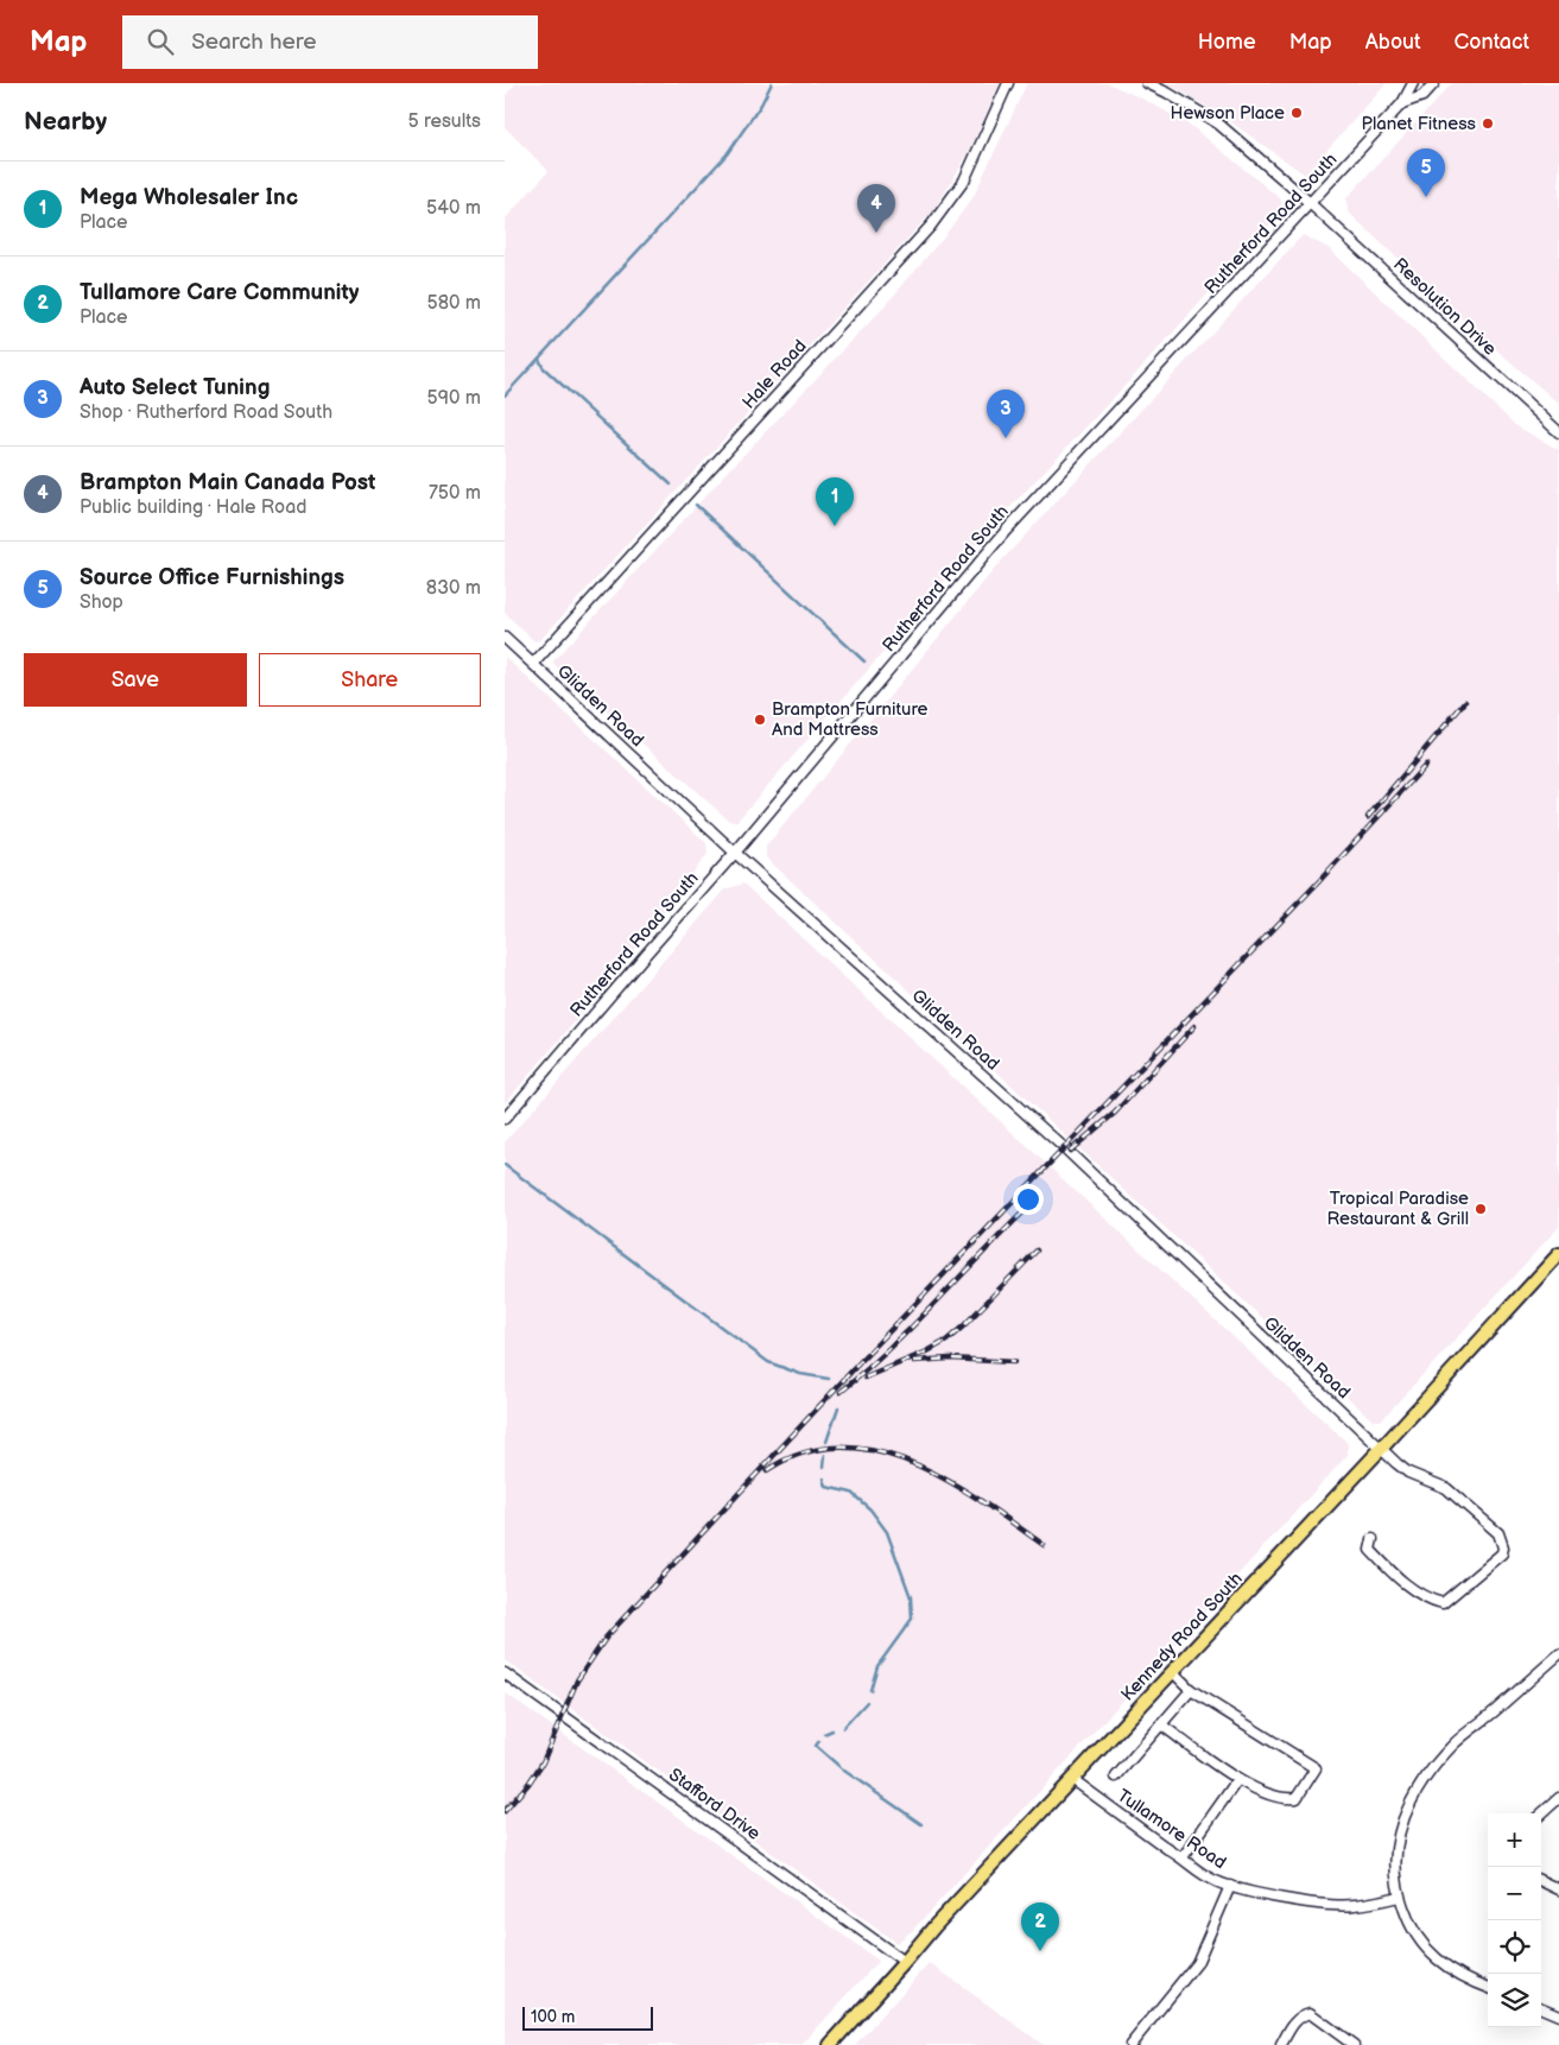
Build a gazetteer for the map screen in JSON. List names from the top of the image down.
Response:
{
  "streets": {
    "main road": ["Kennedy Road South"],
    "street": [
      "Rutherford Road South",
      "Resolution Drive",
      "Hale Road",
      "Glidden Road",
      "Stafford Drive",
      "Tullamore Road"
    ]
  },
  "crossings": [
    ["Rutherford Road South", "Resolution Drive"],
    ["Rutherford Road South", "Glidden Road"],
    ["Hale Road", "Glidden Road"],
    ["Glidden Road", "Kennedy Road South"],
    ["Kennedy Road South", "Stafford Drive"],
    ["Kennedy Road South", "Tullamore Road"]
  ],
  "places": [
    "Hewson Place",
    "Planet Fitness",
    "Brampton Furniture And Mattress",
    "Tropical Paradise Restaurant & Grill"
  ],
  "scale_bar": "100 m",
  "page": {
    "header": "Map",
    "search": "Search here",
    "nav": [
      "Home",
      "Map",
      "About",
      "Contact"
    ],
    "heading": ["Nearby", "5 results"],
    "pins": [
      "5",
      "4",
      "3",
      "1",
      "2"
    ],
    "list": [
      {
        "mark": "1",
        "name": "Mega Wholesaler Inc",
        "note": "Place",
        "value": "540 m"
      },
      {
        "mark": "2",
        "name": "Tullamore Care Community",
        "note": "Place",
        "value": "580 m"
      },
      {
        "mark": "3",
        "name": "Auto Select Tuning",
        "note": "Shop · Rutherford Road South",
        "value": "590 m"
      },
      {
        "mark": "4",
        "name": "Brampton Main Canada Post",
        "note": "Public building · Hale Road",
        "value": "750 m"
      },
      {
        "mark": "5",
        "name": "Source Office Furnishings",
        "note": "Shop",
        "value": "830 m"
      }
    ],
    "buttons": ["Save", "Share"],
    "map_buttons": ["+", "−"],
    "scale": "100 m"
  }
}
